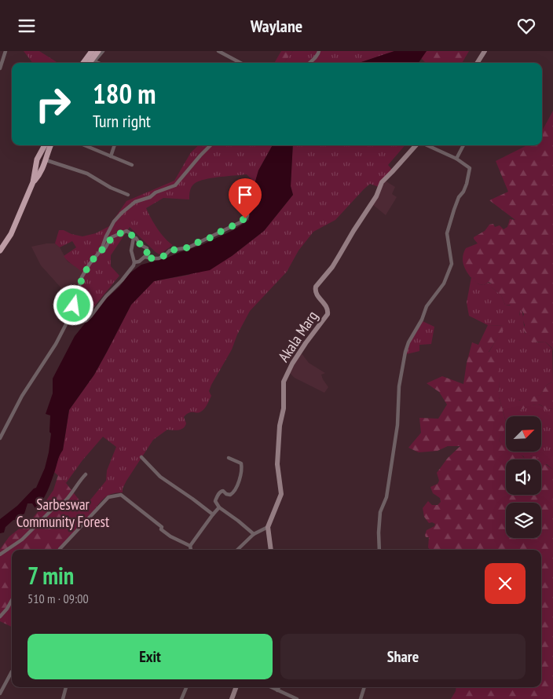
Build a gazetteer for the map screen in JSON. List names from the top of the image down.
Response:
{
  "streets": {
    "main road": ["Akala Marg"]
  },
  "parks": ["Sarbeswar Community Forest"],
  "north": "top right",
  "page": {
    "header": "Waylane",
    "turn": ["180 m", "Turn right"],
    "heading": ["7 min", "510 m · 09:00"],
    "buttons": ["Exit", "Share"]
  }
}
